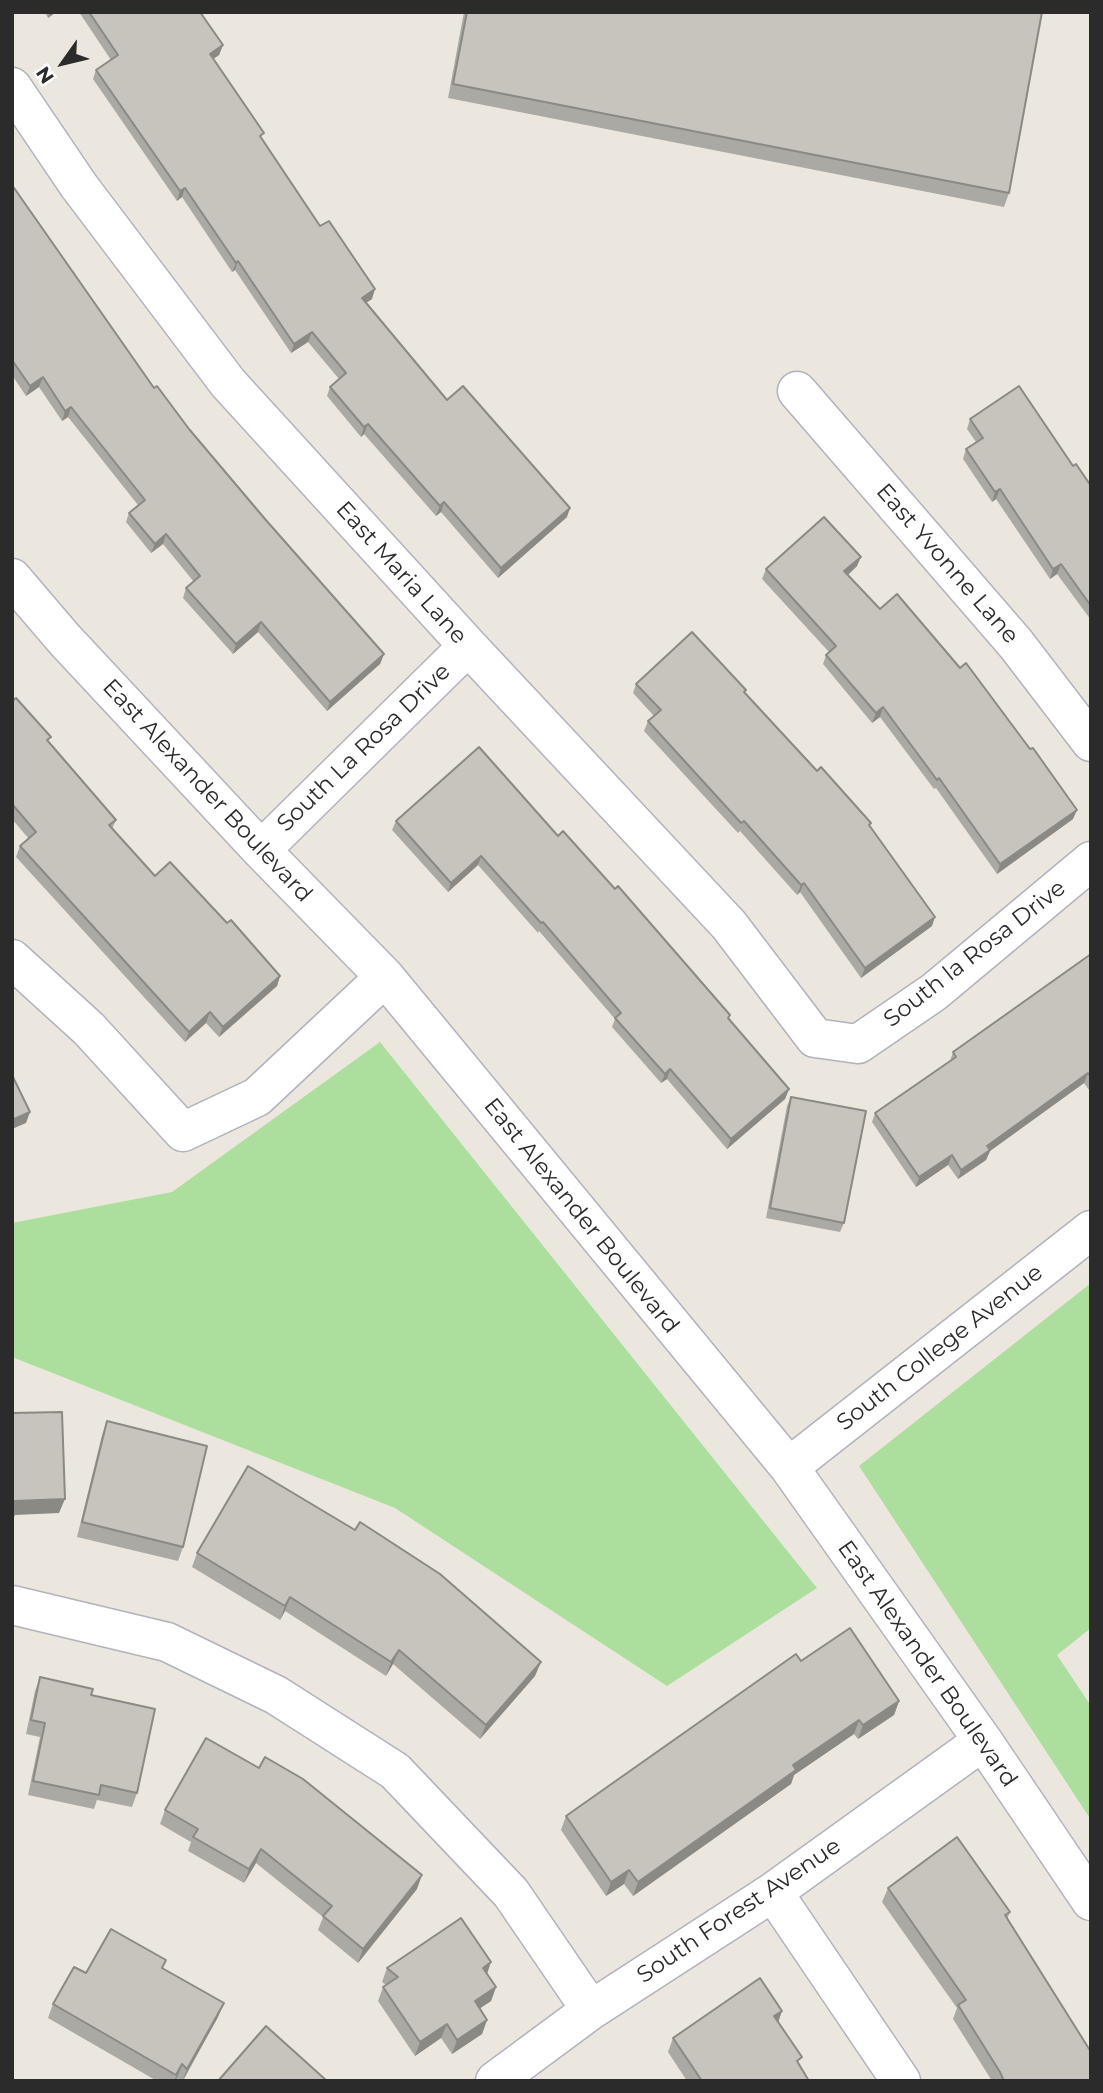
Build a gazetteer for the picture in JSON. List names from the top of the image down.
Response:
{
  "streets": {
    "street": [
      "East Yvonne Lane",
      "East Maria Lane",
      "South La Rosa Drive",
      "East Alexander Boulevard",
      "South la Rosa Drive",
      "South College Avenue",
      "South Forest Avenue"
    ]
  },
  "crossings": [
    ["East Maria Lane", "South La Rosa Drive"],
    ["East Maria Lane", "South la Rosa Drive"],
    ["South La Rosa Drive", "East Alexander Boulevard"],
    ["East Alexander Boulevard", "South College Avenue"],
    ["East Alexander Boulevard", "South Forest Avenue"]
  ],
  "north": "bottom left"
}
